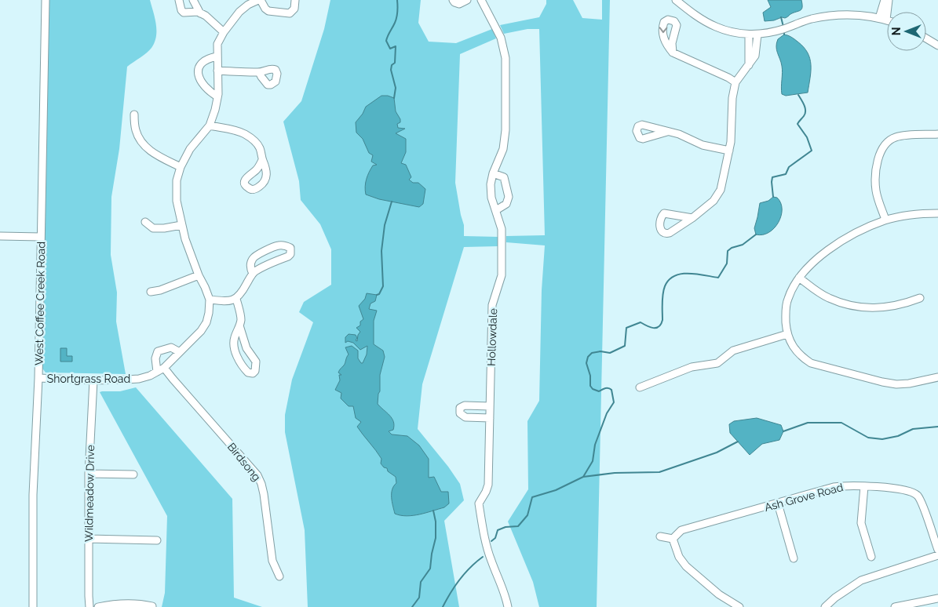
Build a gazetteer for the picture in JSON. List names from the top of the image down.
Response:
{
  "streets": {
    "street": [
      "West Coffee Creek Road",
      "Hollowdale",
      "Shortgrass Road",
      "Birdsong",
      "Wildmeadow Drive",
      "Ash Grove Road"
    ]
  },
  "crossings": [
    ["West Coffee Creek Road", "Shortgrass Road"],
    ["Shortgrass Road", "Birdsong"],
    ["Shortgrass Road", "Wildmeadow Drive"]
  ],
  "north": "left"
}
